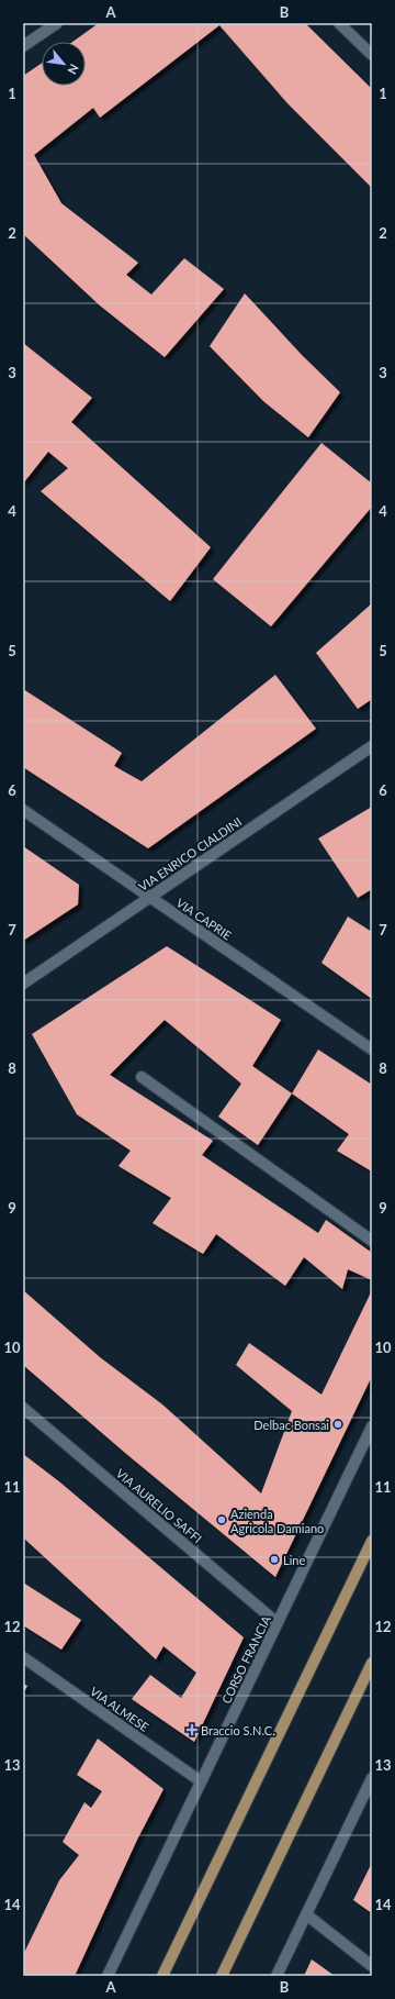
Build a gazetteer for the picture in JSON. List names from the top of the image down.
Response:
{
  "streets": {
    "street": [
      "VIA ENRICO CIALDINI",
      "VIA CAPRIE",
      "VIA AURELIO SAFFI",
      "CORSO FRANCIA",
      "VIA ALMESE"
    ]
  },
  "crossings": [
    ["VIA ENRICO CIALDINI", "VIA CAPRIE"],
    ["VIA AURELIO SAFFI", "CORSO FRANCIA"],
    ["CORSO FRANCIA", "VIA ALMESE"]
  ],
  "places": {
    "other": ["Delbac Bonsai", "Azienda Agricola Damiano", "Line"],
    "health": ["Braccio S.N.C."]
  },
  "north": "bottom right",
  "grid": {
    "columns": ["A", "B"],
    "rows": [
      "1",
      "2",
      "3",
      "4",
      "5",
      "6",
      "7",
      "8",
      "9",
      "10",
      "11",
      "12",
      "13",
      "14"
    ]
  }
}
